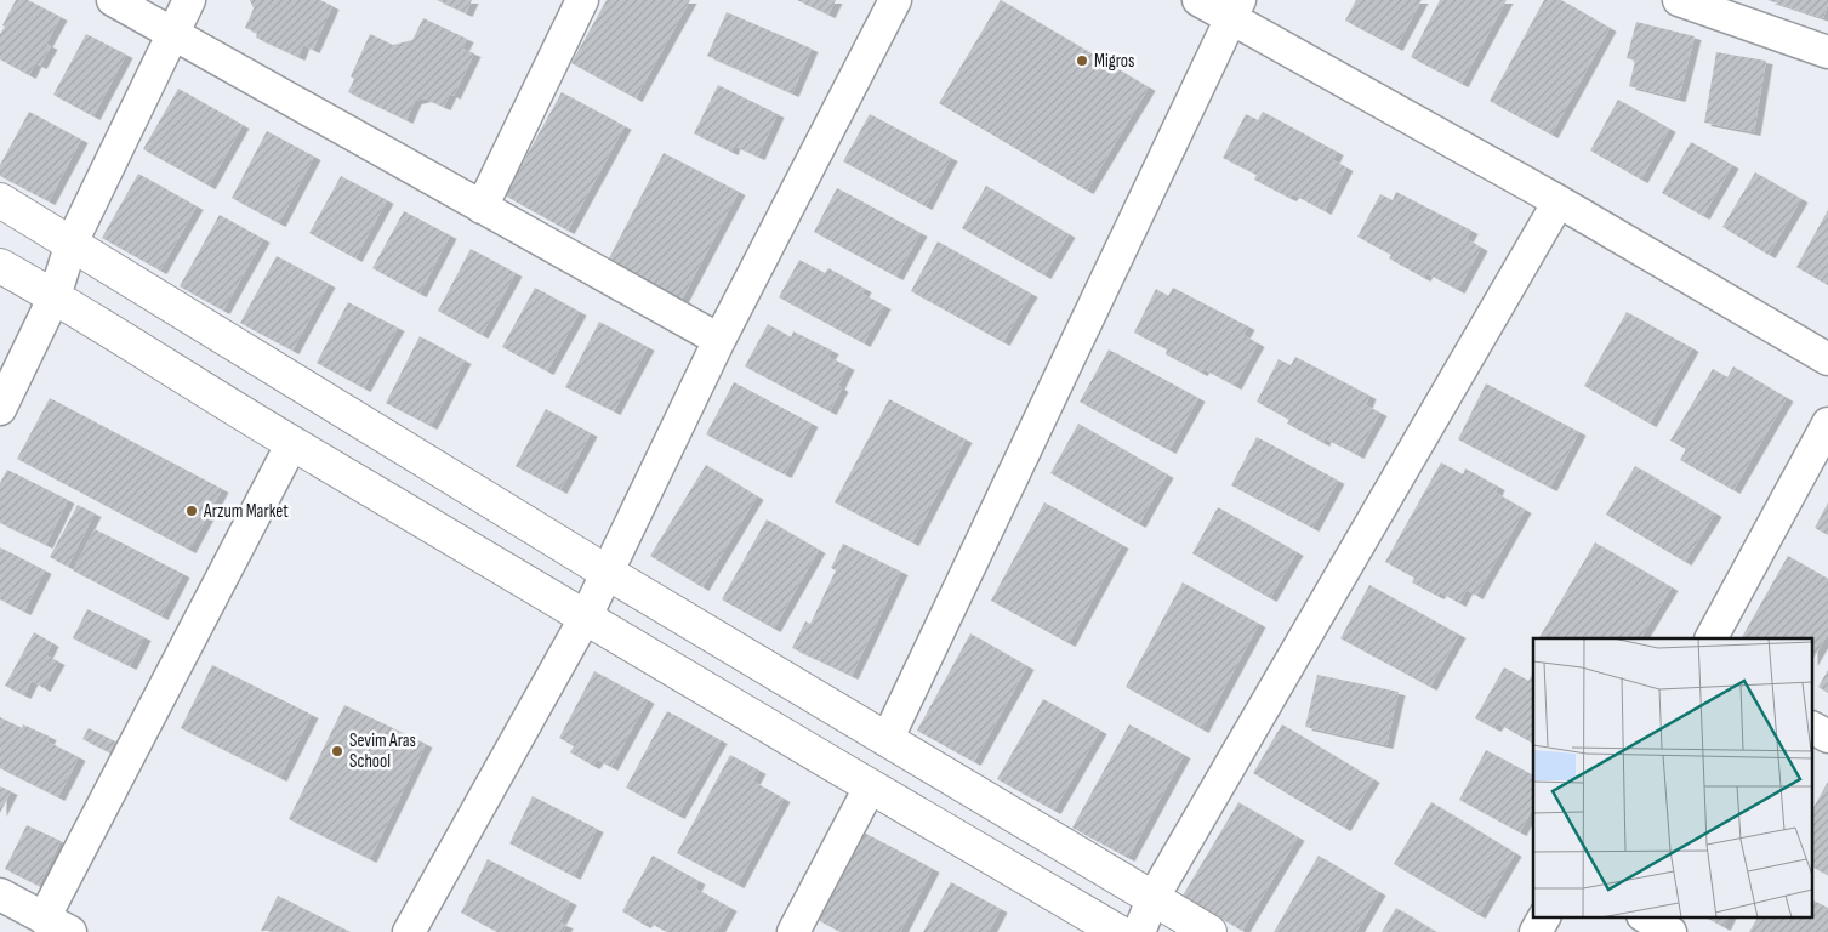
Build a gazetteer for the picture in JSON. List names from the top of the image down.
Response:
{
  "places": ["Migros", "Arzum Market", "Sevim Aras School"]
}
